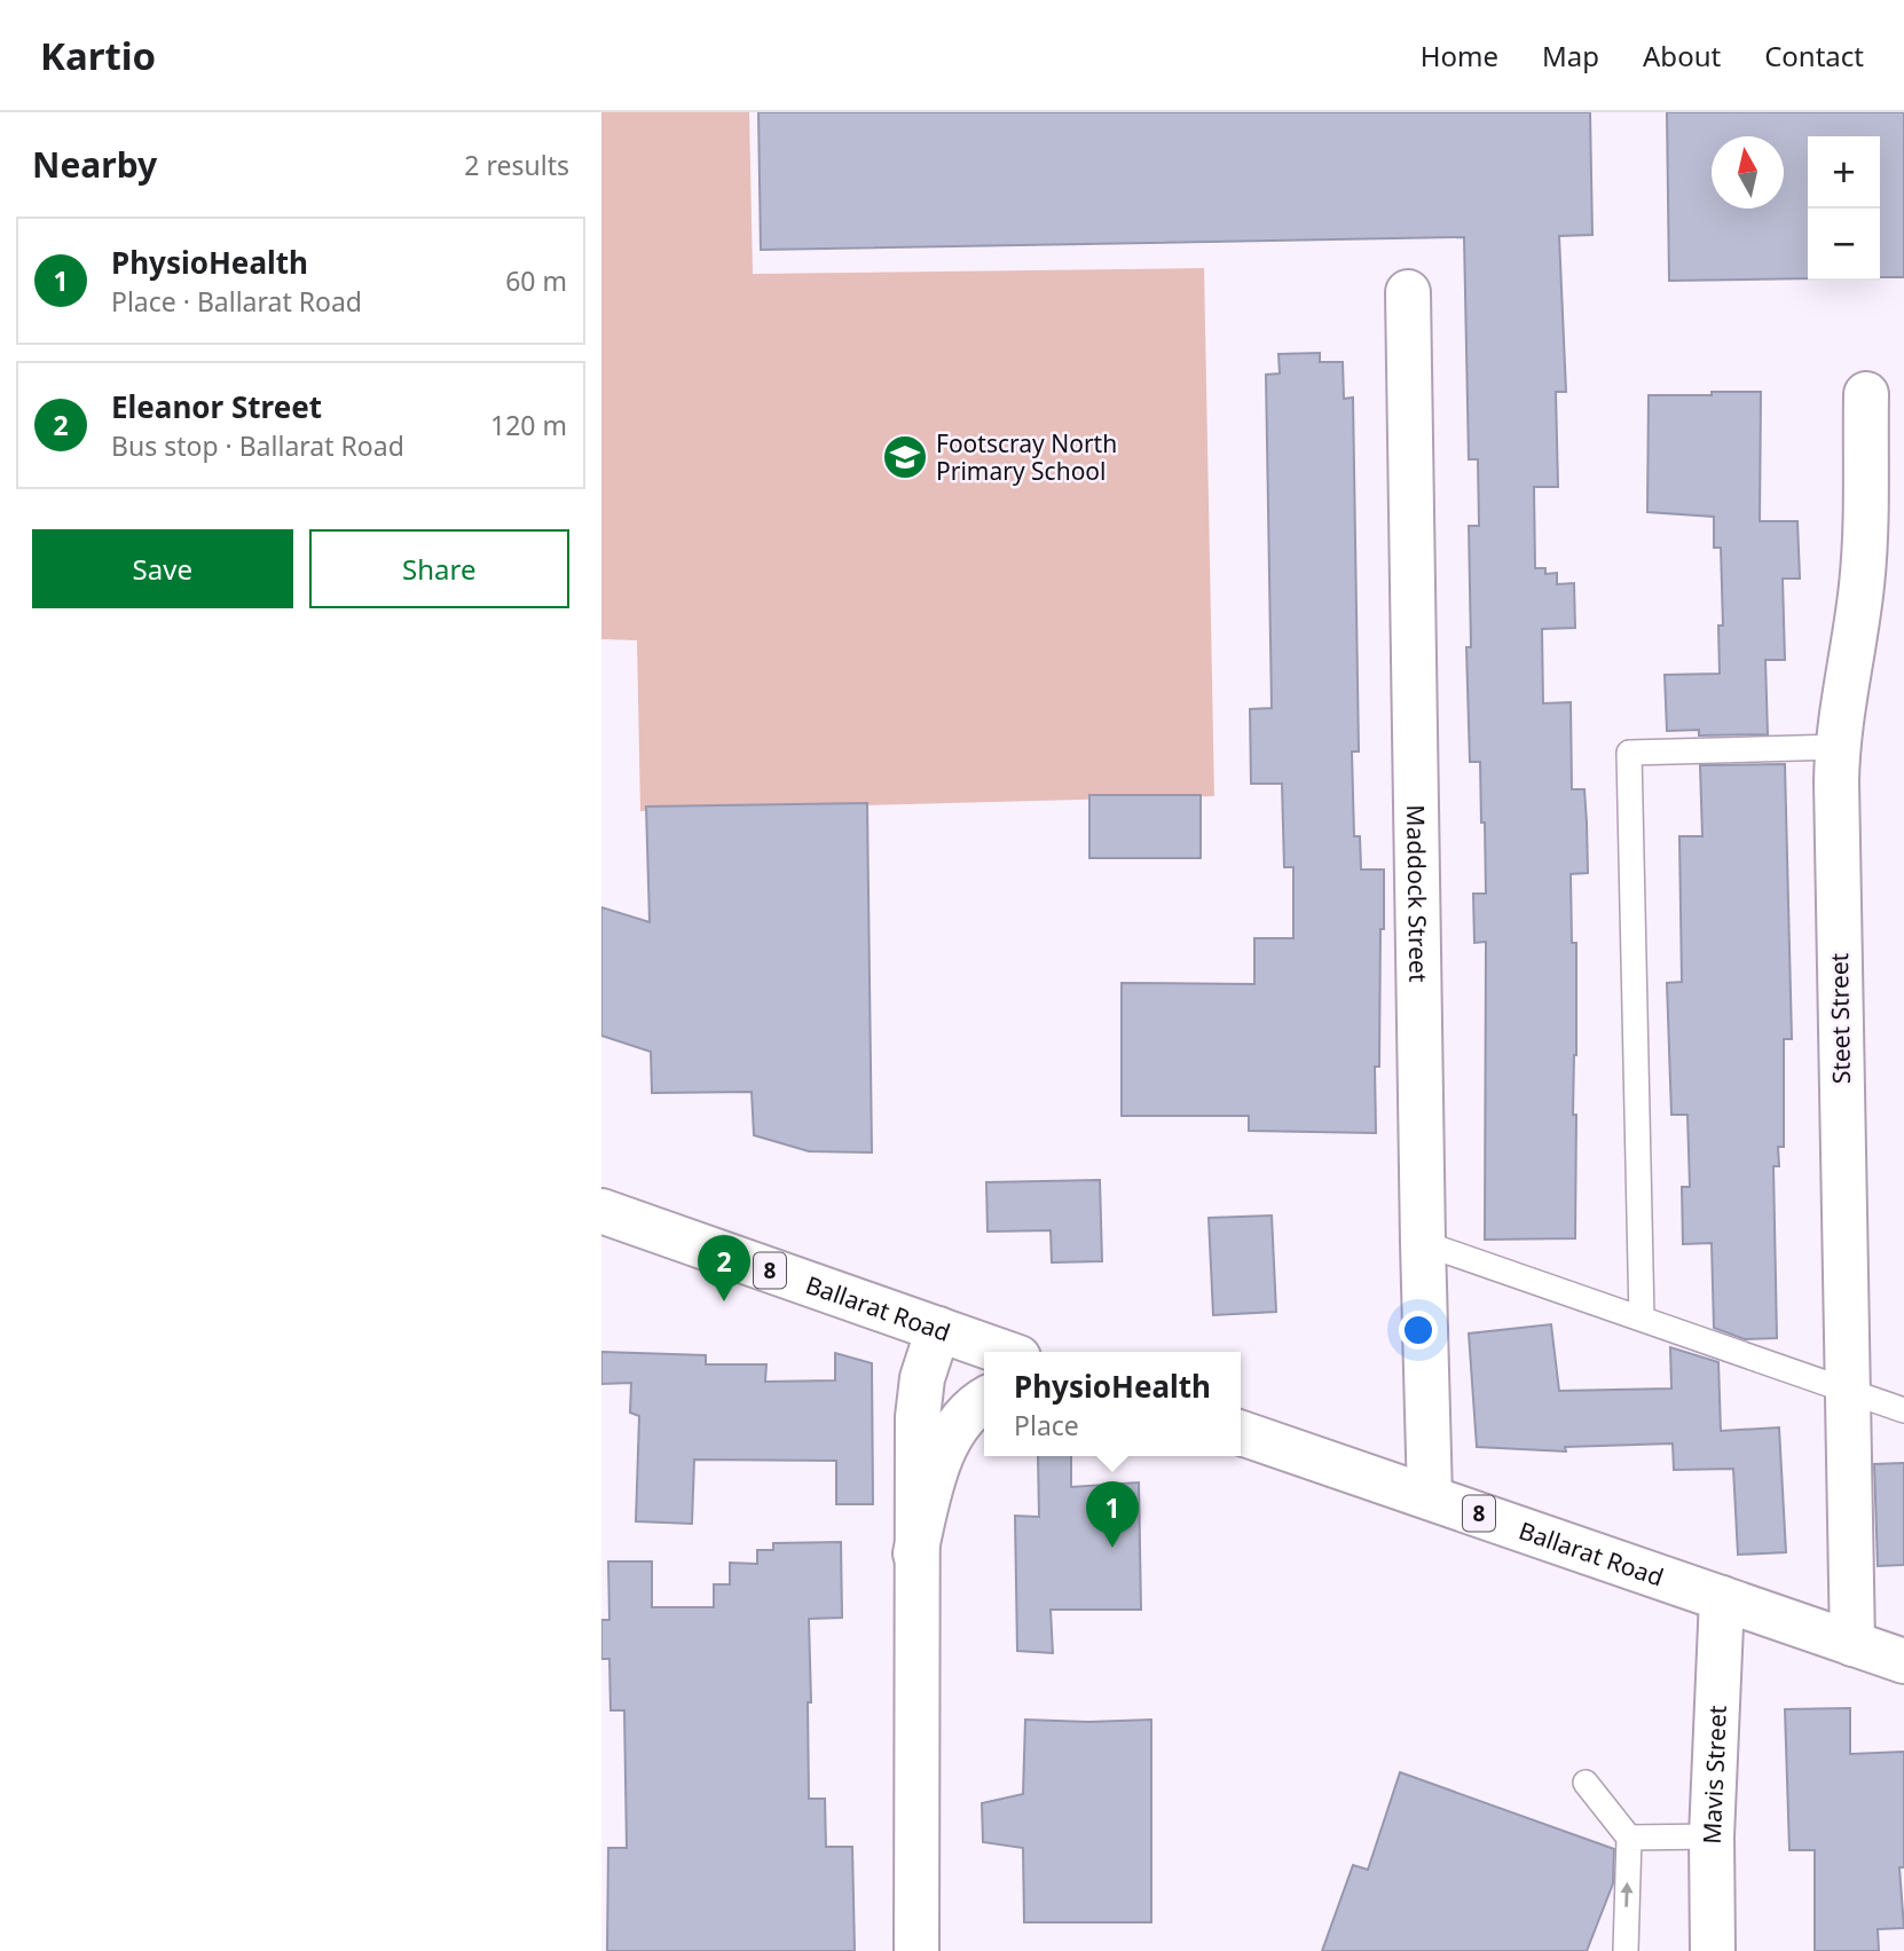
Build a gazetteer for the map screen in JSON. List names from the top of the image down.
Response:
{
  "streets": {
    "main road": [
      "Maddock Street",
      "Steet Street",
      "8",
      "Ballarat Road",
      "Mavis Street"
    ]
  },
  "crossings": [
    ["Maddock Street", "Ballarat Road"],
    ["Steet Street", "Ballarat Road"],
    ["Ballarat Road", "Mavis Street"]
  ],
  "places": {
    "school or university": ["Footscray North Primary School"]
  },
  "north": "top",
  "page": {
    "header": "Kartio",
    "nav": [
      "Home",
      "Map",
      "About",
      "Contact"
    ],
    "heading": ["Nearby", "2 results"],
    "map_buttons": ["+", "−"],
    "list": [
      {
        "mark": "1",
        "name": "PhysioHealth",
        "note": "Place · Ballarat Road",
        "value": "60 m"
      },
      {
        "mark": "2",
        "name": "Eleanor Street",
        "note": "Bus stop · Ballarat Road",
        "value": "120 m"
      }
    ],
    "buttons": ["Save", "Share"],
    "pins": ["2", "1"],
    "popup": ["PhysioHealth", "Place"]
  }
}
